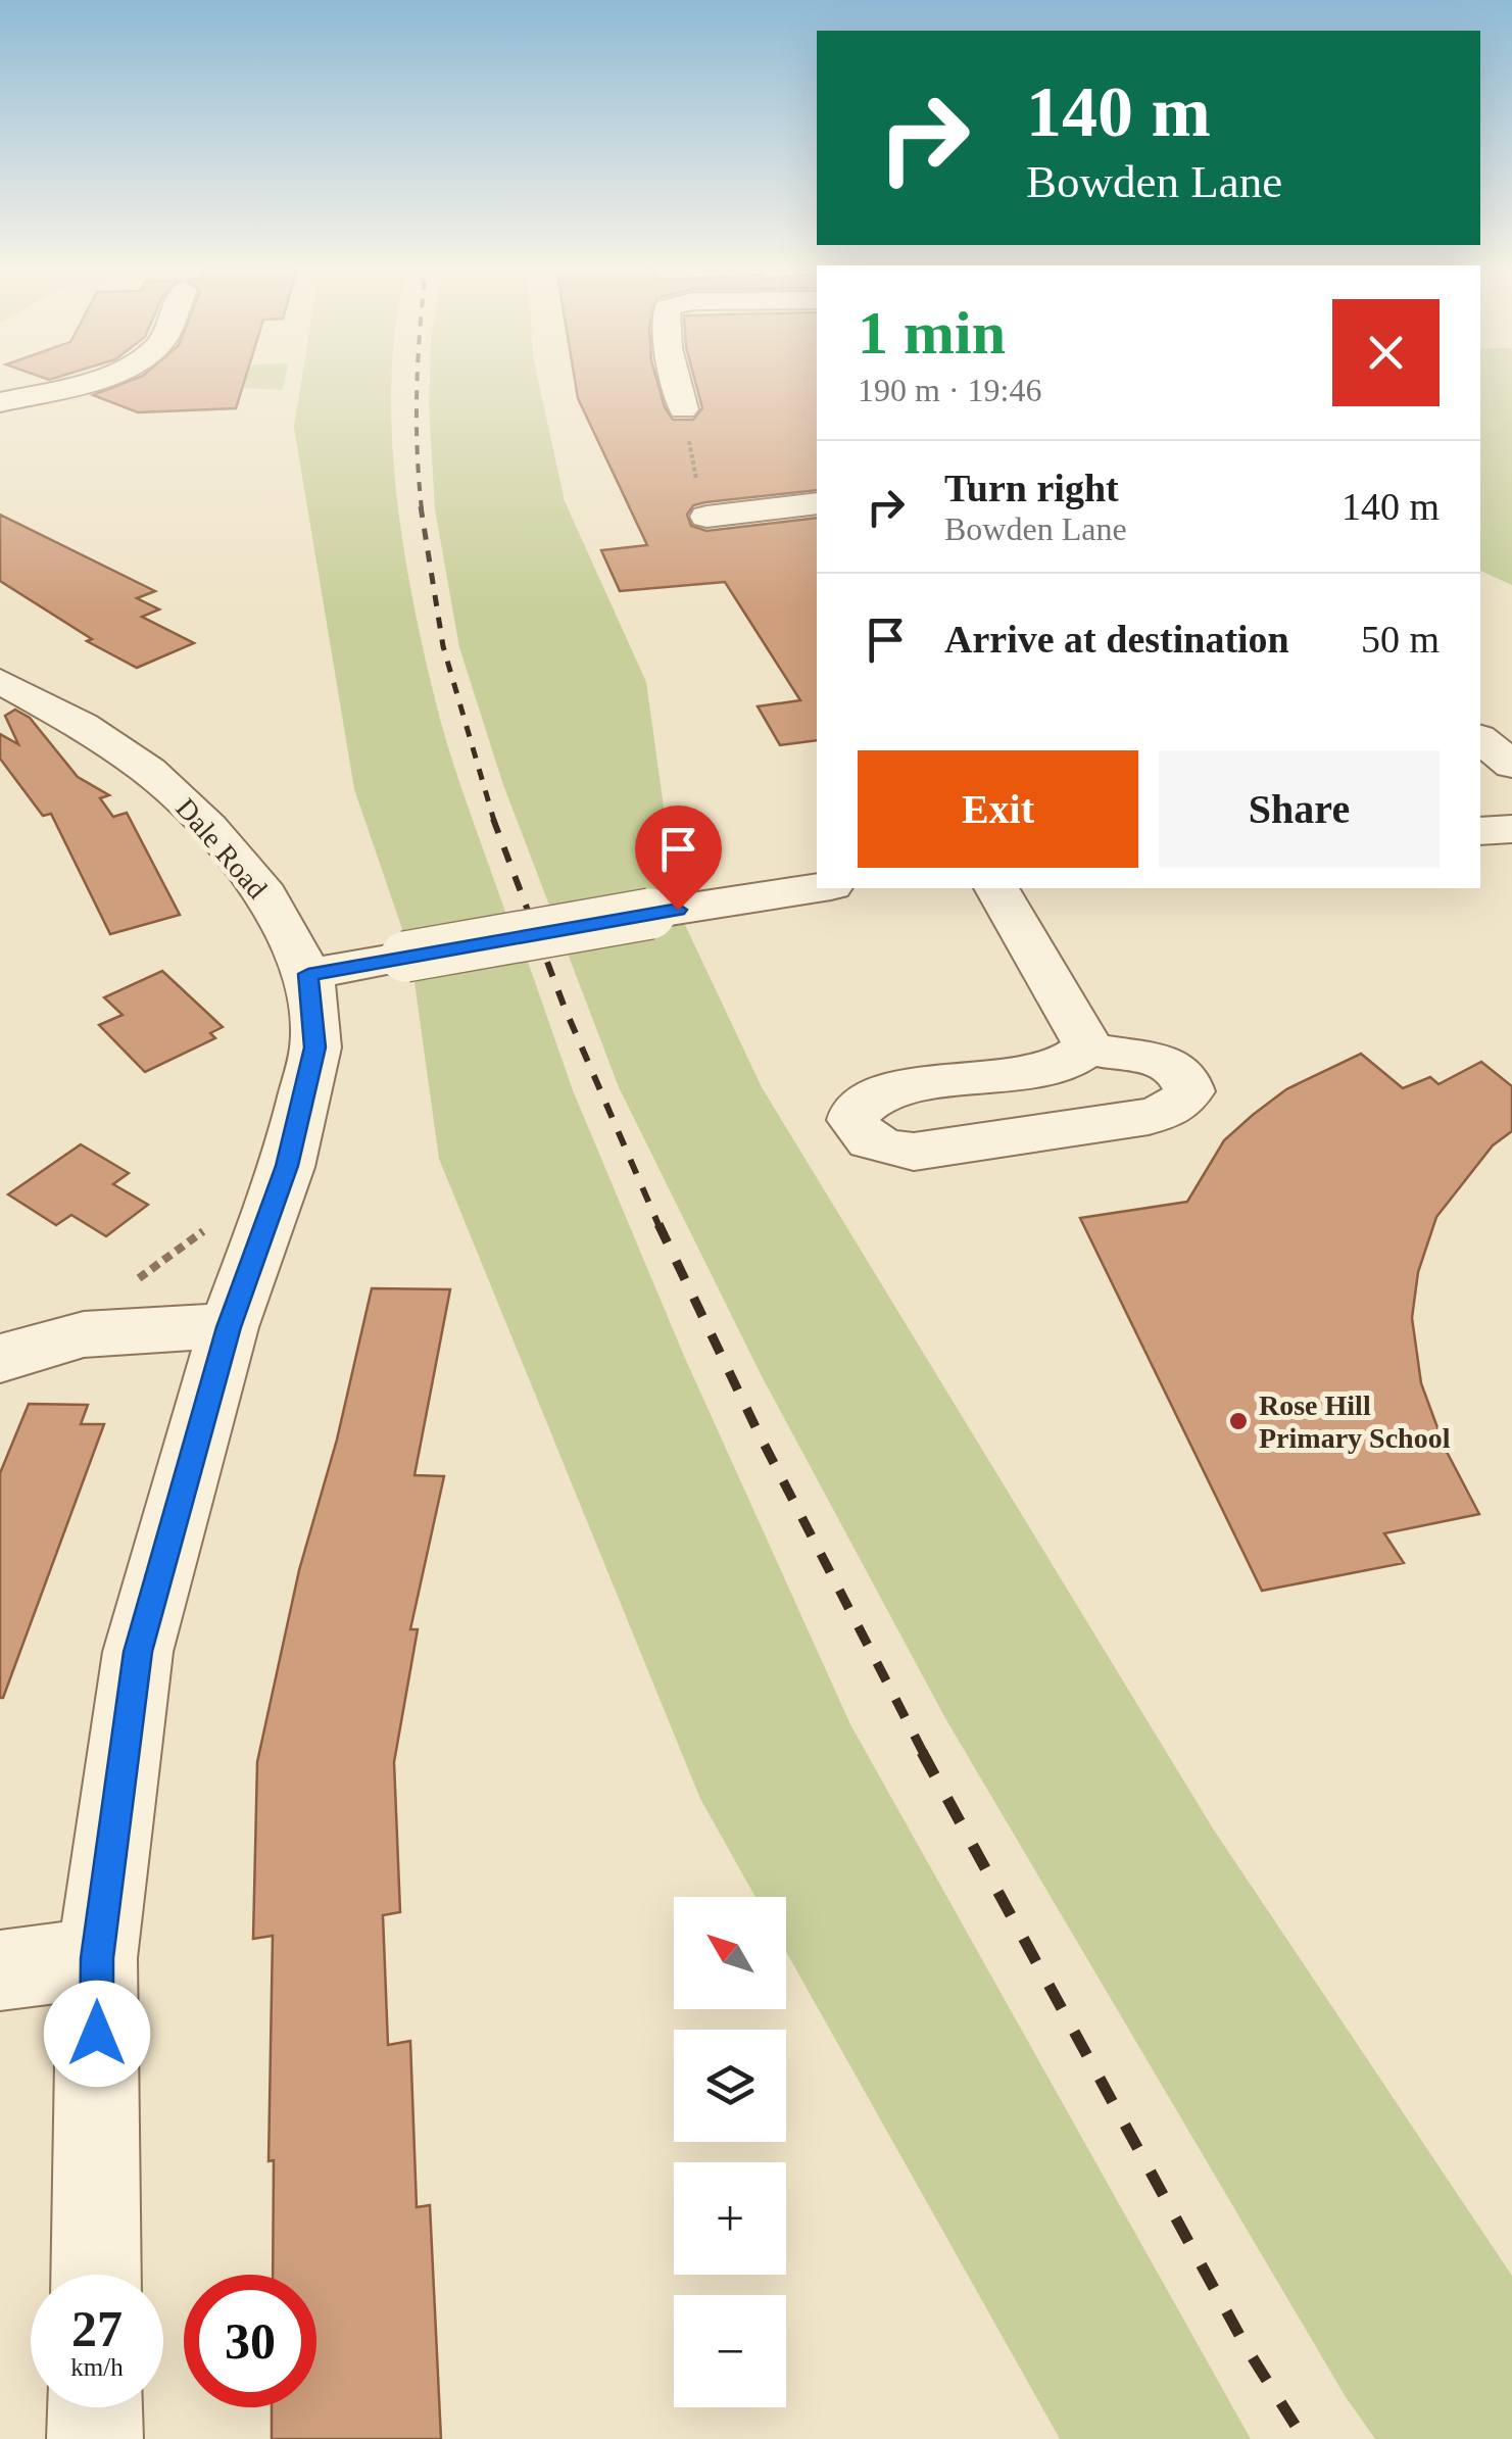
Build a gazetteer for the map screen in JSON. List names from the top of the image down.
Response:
{
  "streets": {
    "street": ["Dale Road"]
  },
  "places": ["Rose Hill Primary School"],
  "north": "top left",
  "page": {
    "turn": ["140 m", "Bowden Lane"],
    "heading": ["1 min", "190 m · 19:46"],
    "list": [
      {
        "name": "Turn right",
        "note": "Bowden Lane",
        "value": "140 m"
      },
      {
        "name": "Arrive at destination",
        "value": "50 m"
      }
    ],
    "buttons": ["Exit", "Share"],
    "map_buttons": ["+", "−"],
    "speed": "27 km/h",
    "limit": "30"
  }
}
